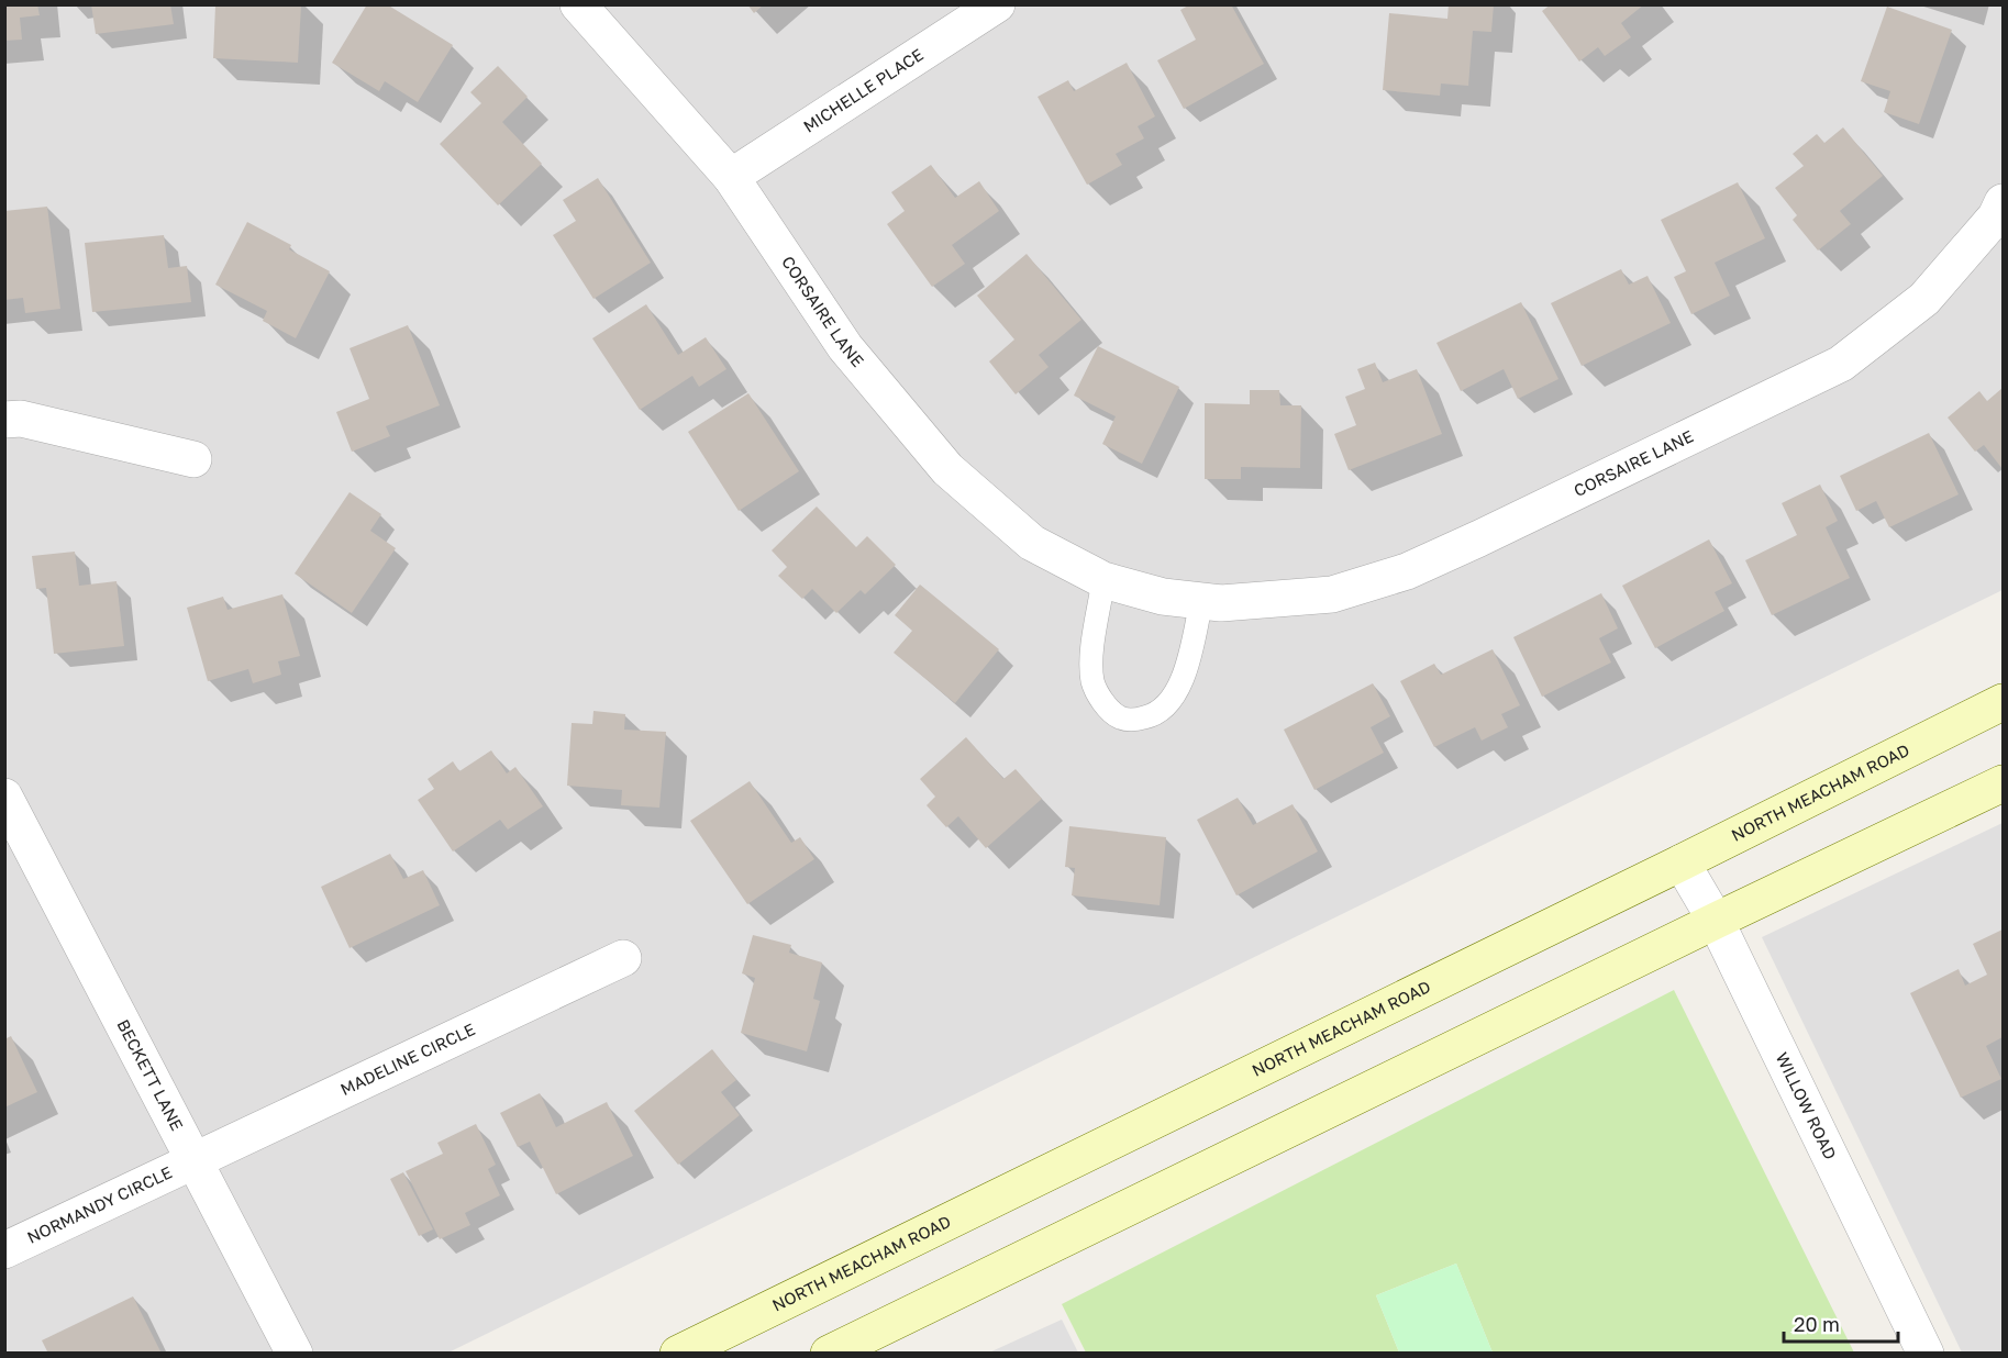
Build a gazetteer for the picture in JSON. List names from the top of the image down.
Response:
{
  "streets": {
    "main road": ["NORTH MEACHAM ROAD"],
    "street": [
      "MICHELLE PLACE",
      "CORSAIRE LANE",
      "MADELINE CIRCLE",
      "BECKETT LANE",
      "WILLOW ROAD",
      "NORMANDY CIRCLE"
    ]
  },
  "crossings": [
    ["MICHELLE PLACE", "CORSAIRE LANE"],
    ["NORTH MEACHAM ROAD", "WILLOW ROAD"],
    ["MADELINE CIRCLE", "BECKETT LANE"],
    ["MADELINE CIRCLE", "NORMANDY CIRCLE"],
    ["BECKETT LANE", "NORMANDY CIRCLE"]
  ],
  "scale_bar": "20 m"
}
